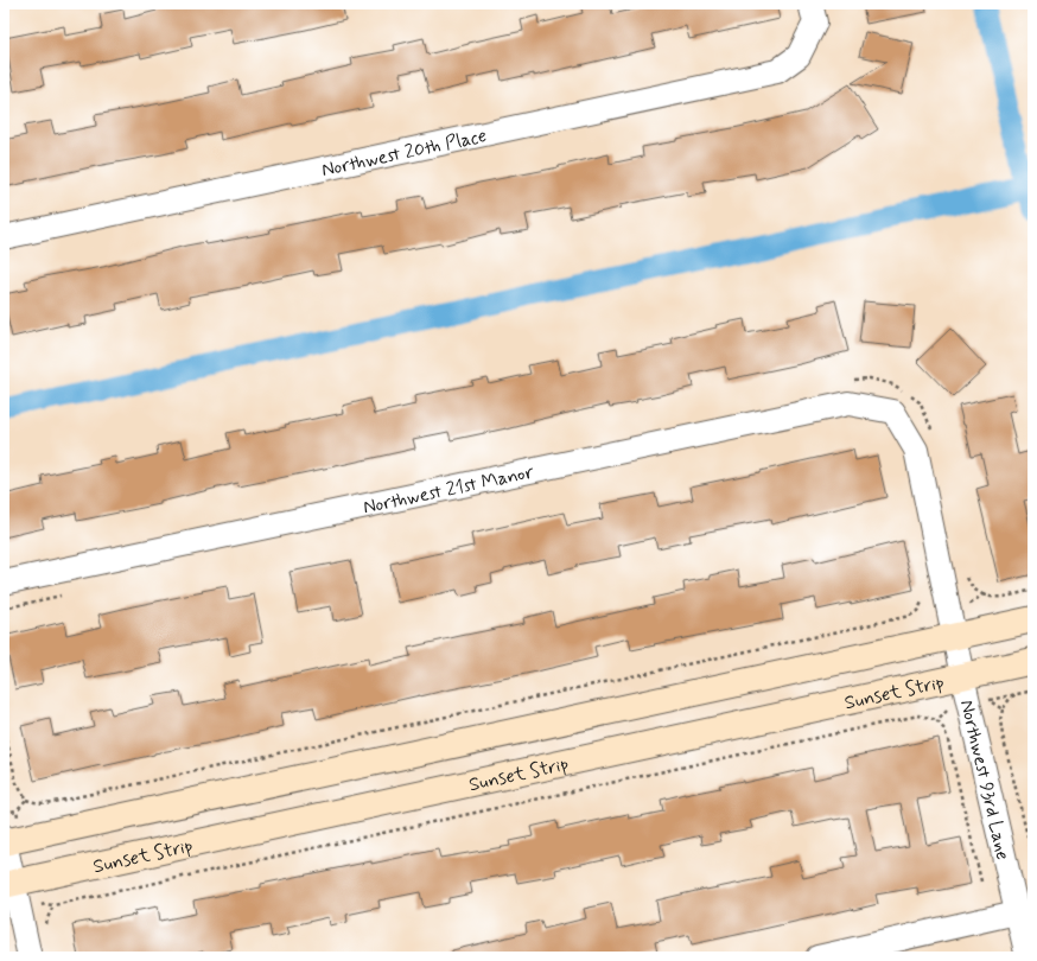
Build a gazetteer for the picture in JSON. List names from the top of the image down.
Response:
{
  "streets": {
    "street": [
      "Northwest 20th Place",
      "Northwest 21st Manor",
      "Sunset Strip",
      "Northwest 93rd Lane"
    ]
  },
  "crossings": [
    ["Northwest 21st Manor", "Northwest 93rd Lane"],
    ["Sunset Strip", "Northwest 93rd Lane"]
  ]
}
